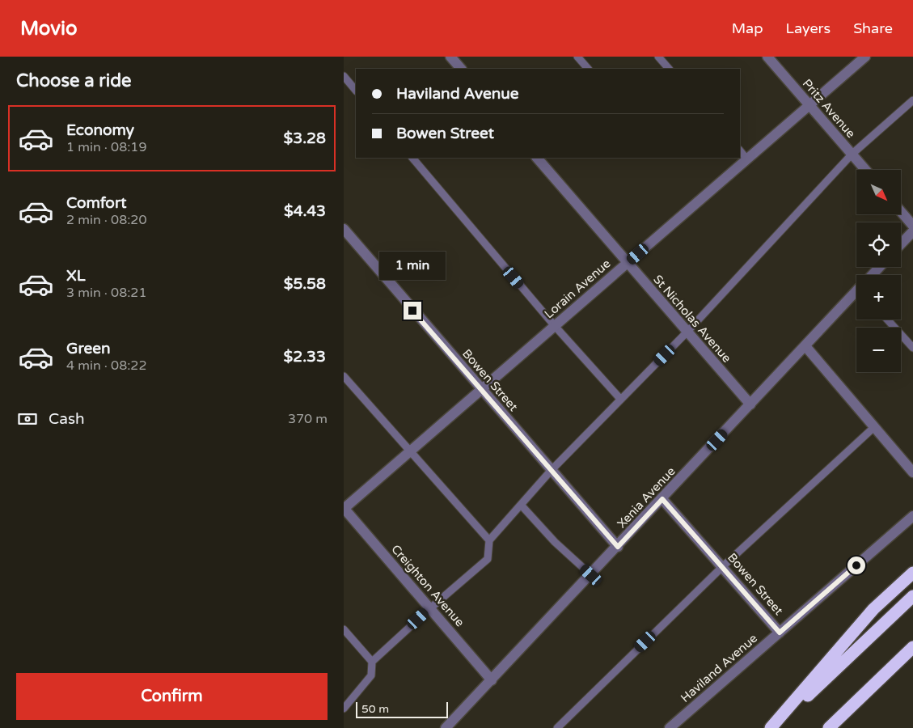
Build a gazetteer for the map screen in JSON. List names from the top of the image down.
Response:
{
  "streets": {
    "street": [
      "Pritz Avenue",
      "Lorain Avenue",
      "St Nicholas Avenue",
      "Bowen Street",
      "Xenia Avenue",
      "Creighton Avenue",
      "Haviland Avenue"
    ]
  },
  "crossings": [
    ["Pritz Avenue", "Lorain Avenue"],
    ["Lorain Avenue", "St Nicholas Avenue"],
    ["Lorain Avenue", "Bowen Street"],
    ["Lorain Avenue", "Creighton Avenue"],
    ["St Nicholas Avenue", "Xenia Avenue"],
    ["Bowen Street", "Xenia Avenue"],
    ["Bowen Street", "Haviland Avenue"],
    ["Xenia Avenue", "Creighton Avenue"]
  ],
  "scale_bar": "50 m",
  "north": "bottom right",
  "page": {
    "header": "Movio",
    "nav": ["Map", "Layers", "Share"],
    "heading": "Choose a ride",
    "banner": ["Haviland Avenue", "Bowen Street"],
    "list": [
      {
        "name": "Economy",
        "note": "1 min · 08:19",
        "value": "$3.28"
      },
      {
        "name": "Comfort",
        "note": "2 min · 08:20",
        "value": "$4.43"
      },
      {
        "name": "XL",
        "note": "3 min · 08:21",
        "value": "$5.58"
      },
      {
        "name": "Green",
        "note": "4 min · 08:22",
        "value": "$2.33"
      }
    ],
    "map_buttons": ["+", "−"],
    "bubble": "1 min",
    "pay": ["Cash", "370 m"],
    "buttons": "Confirm",
    "scale": "50 m"
  }
}
